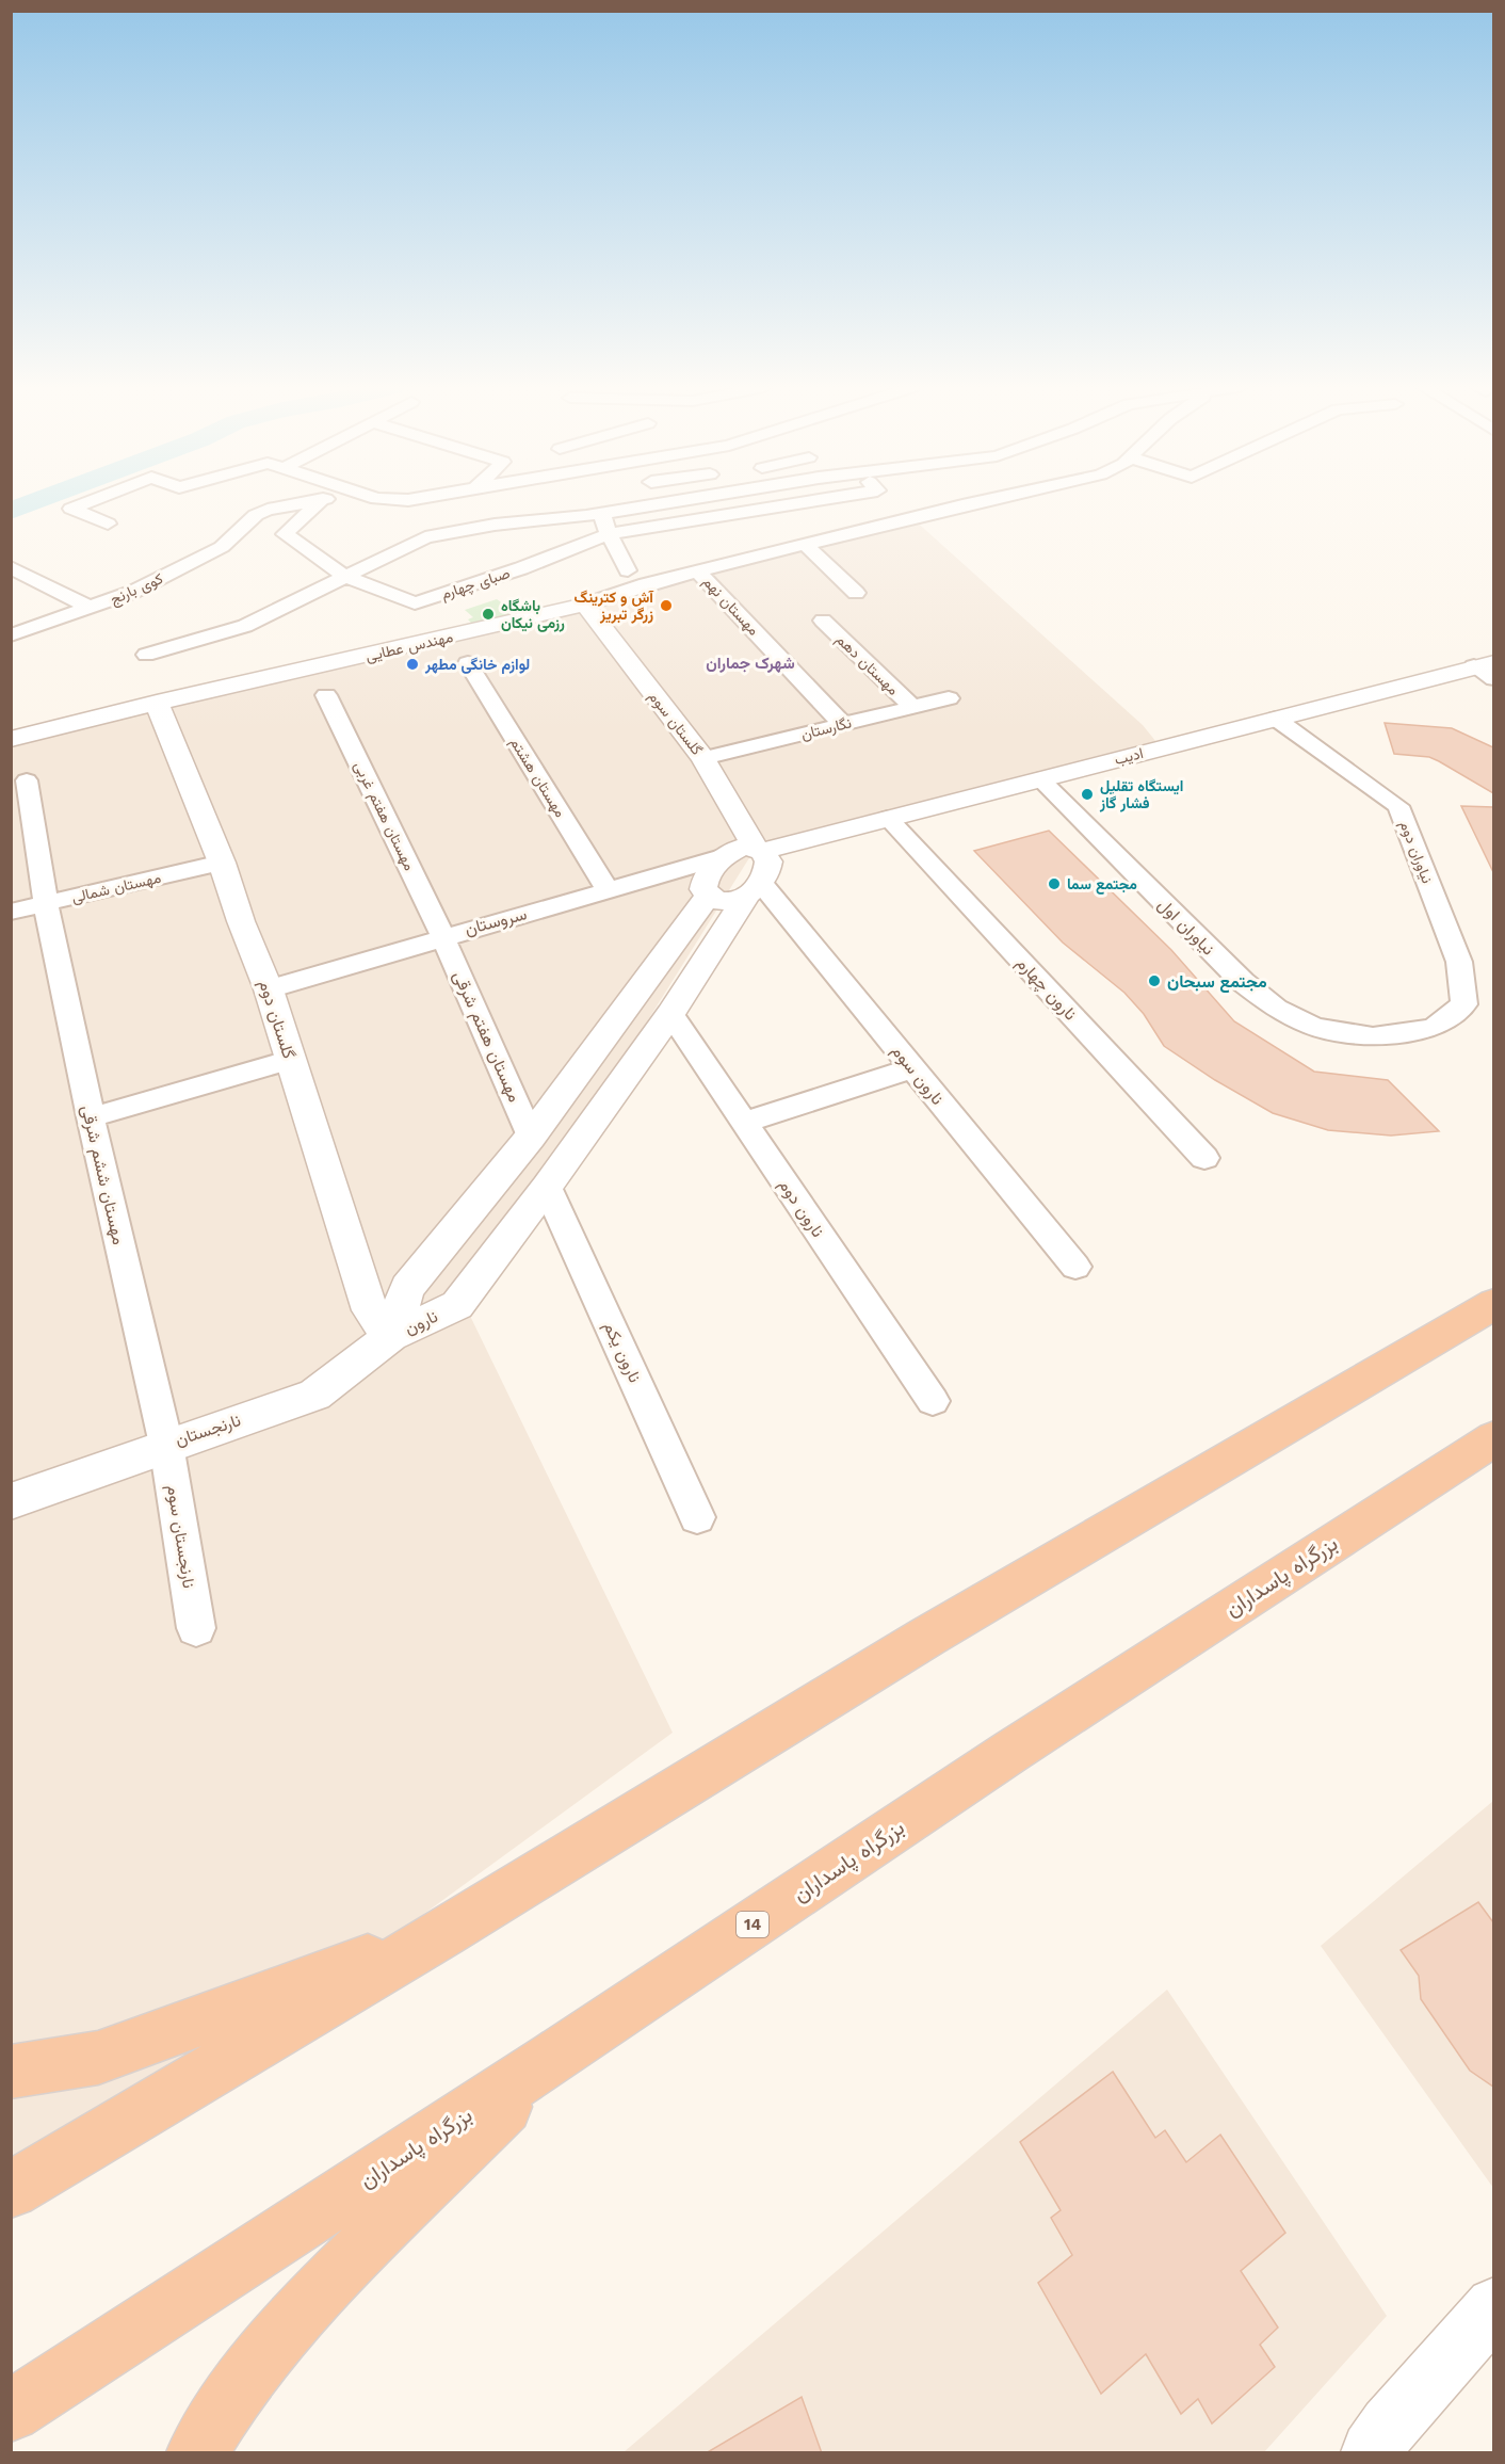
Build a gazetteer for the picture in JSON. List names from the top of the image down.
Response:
{
  "streets": {
    "highway": ["بزرگراه پاسداران", "14"],
    "street": [
      "صبای چهارم",
      "کوی بارنج",
      "مهستان نهم",
      "مهندس عطایی",
      "مهستان دهم",
      "گلستان سوم",
      "نگارستان",
      "ادیب",
      "مهستان هشتم",
      "مهستان هفتم غربی",
      "نیاوران دوم",
      "مهستان شمالی",
      "سروستان",
      "نیاوران اول",
      "نارون چهارم",
      "گلستان دوم",
      "مهستان هفتم شرقی",
      "نارون سوم",
      "مهستان ششم شرقی",
      "نارون دوم",
      "نارون",
      "نارون یکم",
      "نارنجستان",
      "نارنجستان سوم"
    ]
  },
  "crossings": [
    ["مهستان نهم", "مهندس عطایی"],
    ["مهستان نهم", "نگارستان"],
    ["مهندس عطایی", "گلستان سوم"],
    ["مهندس عطایی", "گلستان دوم"],
    ["مهستان دهم", "نگارستان"],
    ["گلستان سوم", "نگارستان"],
    ["گلستان سوم", "ادیب"],
    ["گلستان سوم", "سروستان"],
    ["گلستان سوم", "نارون سوم"],
    ["گلستان سوم", "نارون"],
    ["ادیب", "نیاوران دوم"],
    ["ادیب", "سروستان"],
    ["ادیب", "نیاوران اول"],
    ["ادیب", "نارون چهارم"],
    ["ادیب", "نارون سوم"],
    ["ادیب", "نارون"],
    ["مهستان هشتم", "سروستان"],
    ["مهستان هفتم غربی", "سروستان"],
    ["مهستان هفتم غربی", "مهستان هفتم شرقی"],
    ["نیاوران دوم", "نیاوران اول"],
    ["مهستان شمالی", "گلستان دوم"],
    ["مهستان شمالی", "مهستان ششم شرقی"],
    ["سروستان", "گلستان دوم"],
    ["سروستان", "مهستان هفتم شرقی"],
    ["سروستان", "نارون سوم"],
    ["سروستان", "نارون"],
    ["گلستان دوم", "نارون"],
    ["گلستان دوم", "نارنجستان"],
    ["مهستان هفتم شرقی", "نارون"],
    ["نارون سوم", "نارون"],
    ["مهستان ششم شرقی", "نارنجستان"],
    ["مهستان ششم شرقی", "نارنجستان سوم"],
    ["نارون دوم", "نارون"],
    ["نارون", "نارون یکم"],
    ["نارون", "نارنجستان"],
    ["نارنجستان", "نارنجستان سوم"]
  ],
  "districts": ["شهرک جماران"],
  "places": [
    "آش و کترینگ زرگر تبریز",
    "باشگاه رزمی نیکان",
    "لوازم خانگی مطهر",
    "ایستگاه تقلیل فشار گاز",
    "مجتمع سما",
    "مجتمع سبحان"
  ]
}
